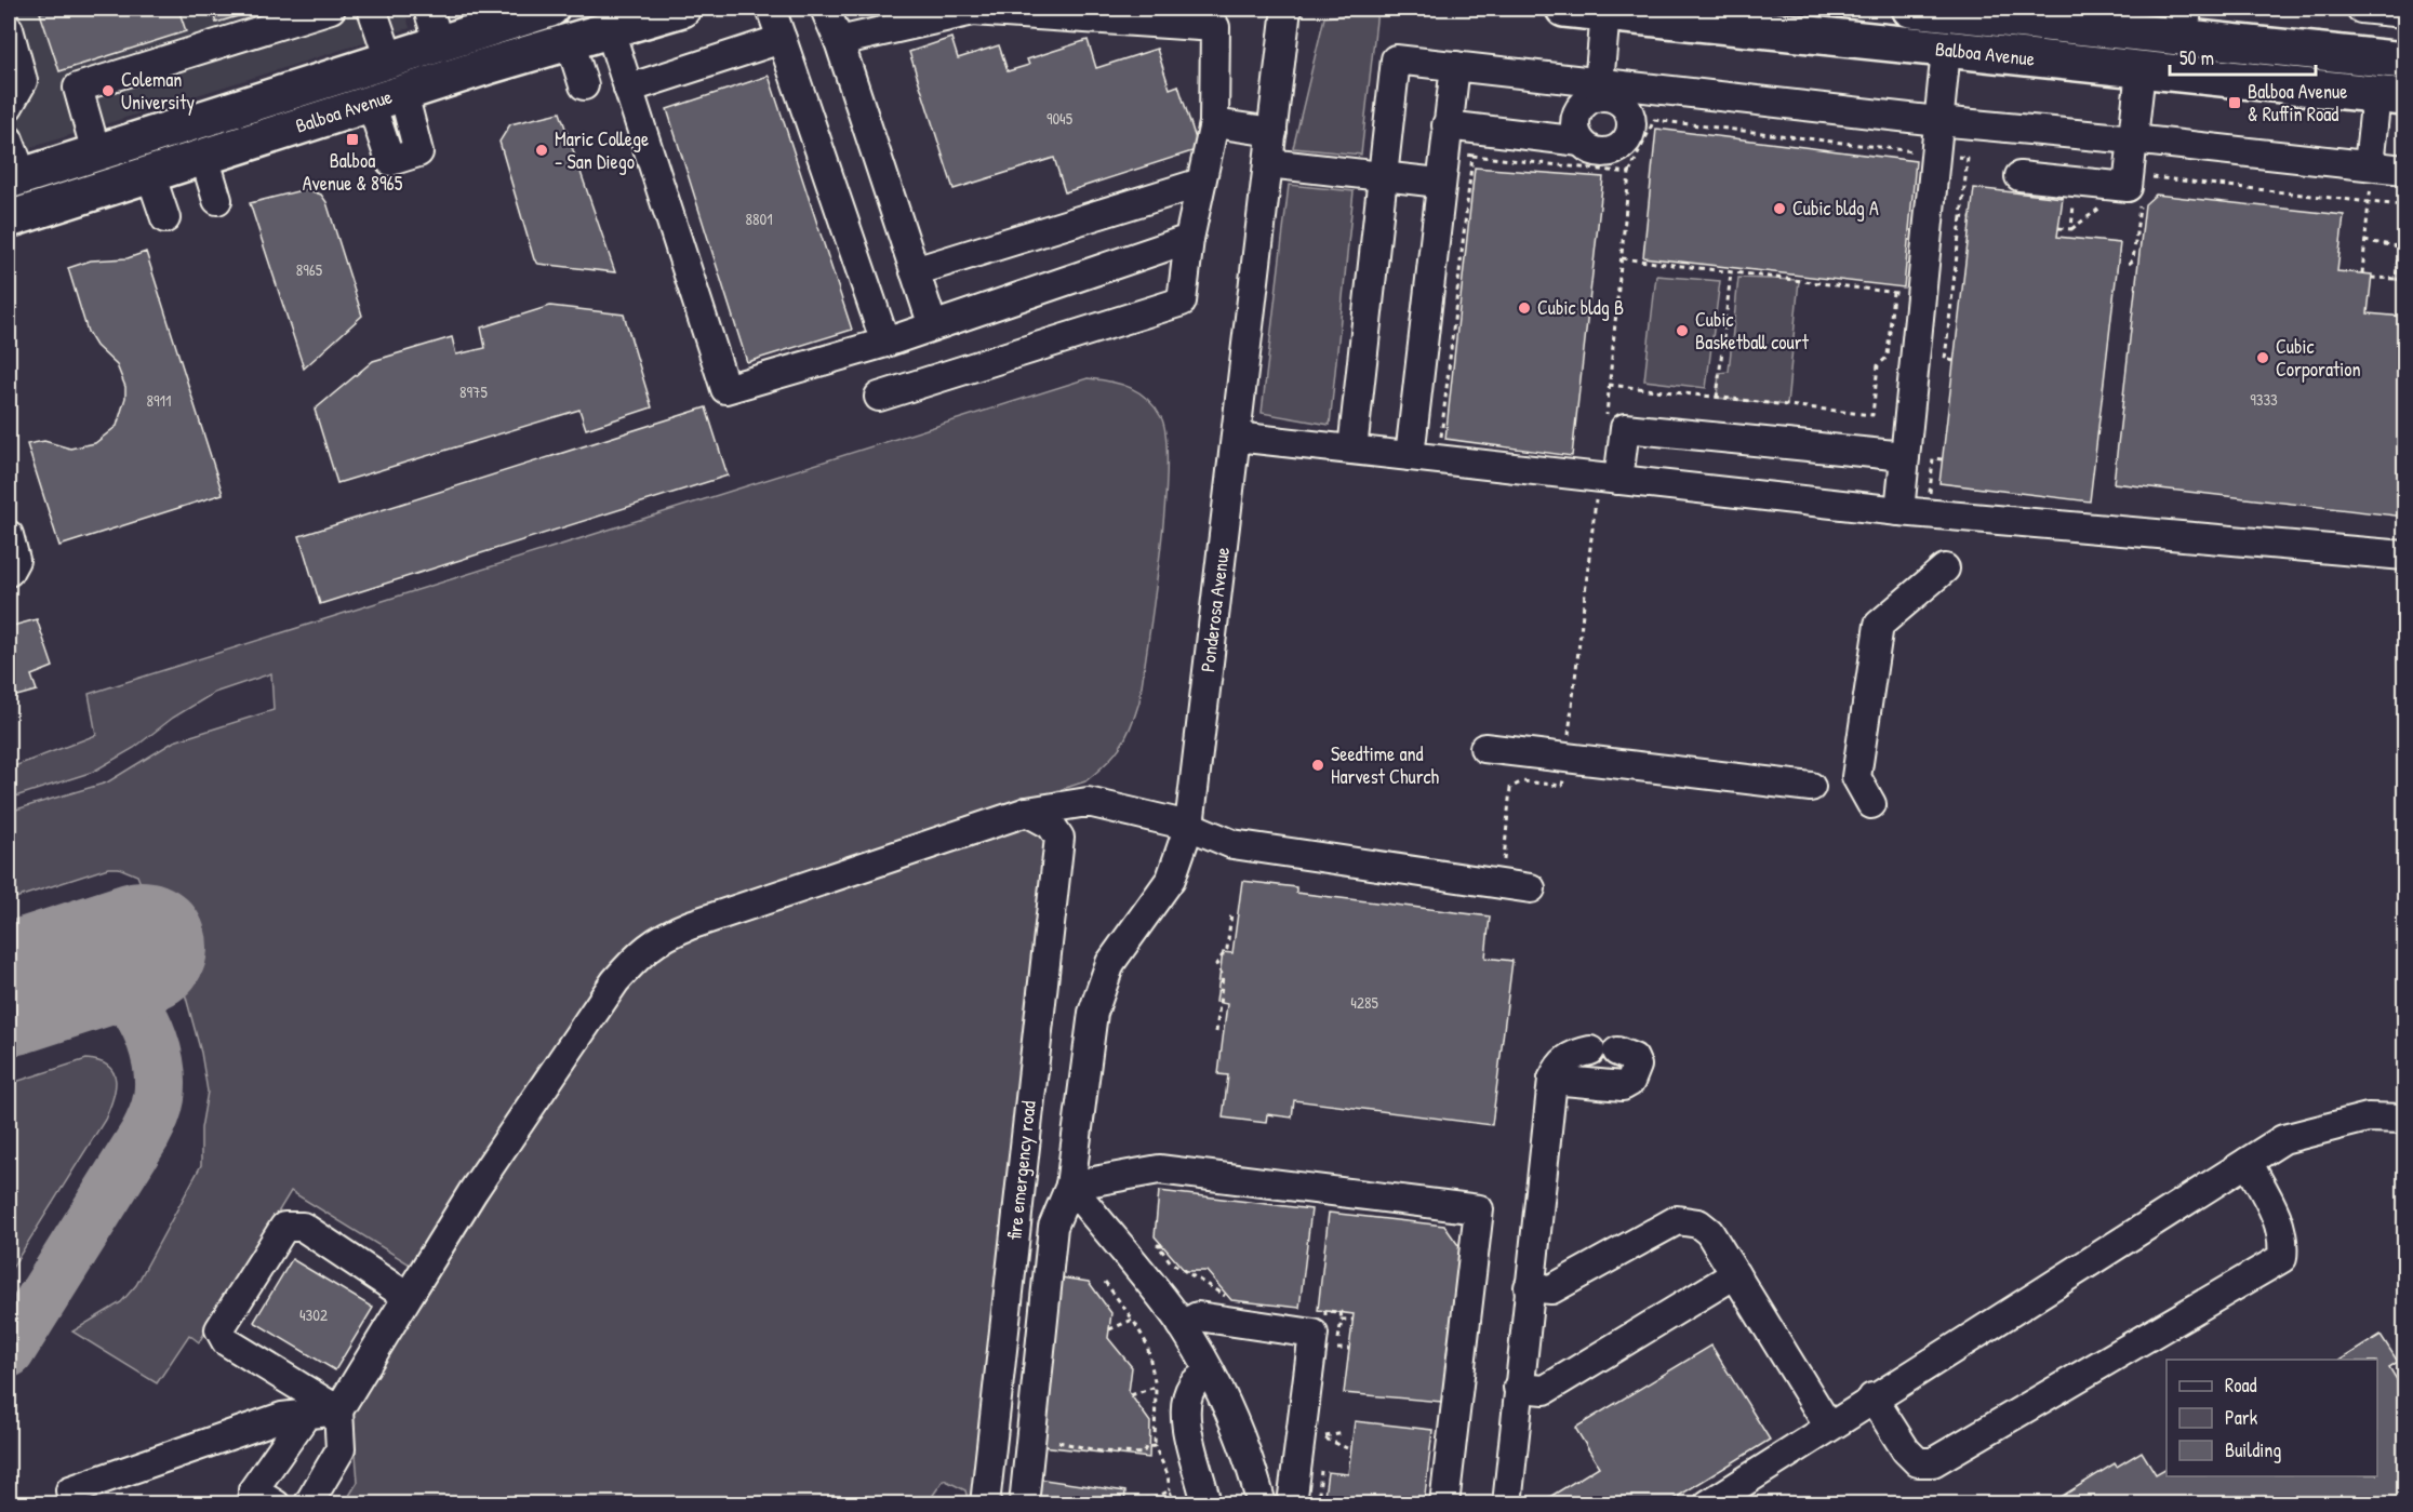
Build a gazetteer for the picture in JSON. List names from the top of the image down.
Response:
{
  "streets": {
    "main road": ["Balboa Avenue"],
    "street": ["Ponderosa Avenue", "fire emergency road"]
  },
  "places": {
    "other": [
      "Coleman University",
      "Maric College - San Diego",
      "Cubic bldg A",
      "Cubic bldg B",
      "Cubic Basketball court",
      "Cubic Corporation",
      "Seedtime and Harvest Church"
    ],
    "transit": ["Balboa Avenue & Ruffin Road", "Balboa Avenue & 8965"]
  },
  "house_numbers": [
    "9045",
    "8801",
    "8965",
    "8975",
    "9333",
    "8911",
    "4285",
    "4302"
  ],
  "legend": ["Road", "Park", "Building"],
  "scale_bar": "50 m"
}
